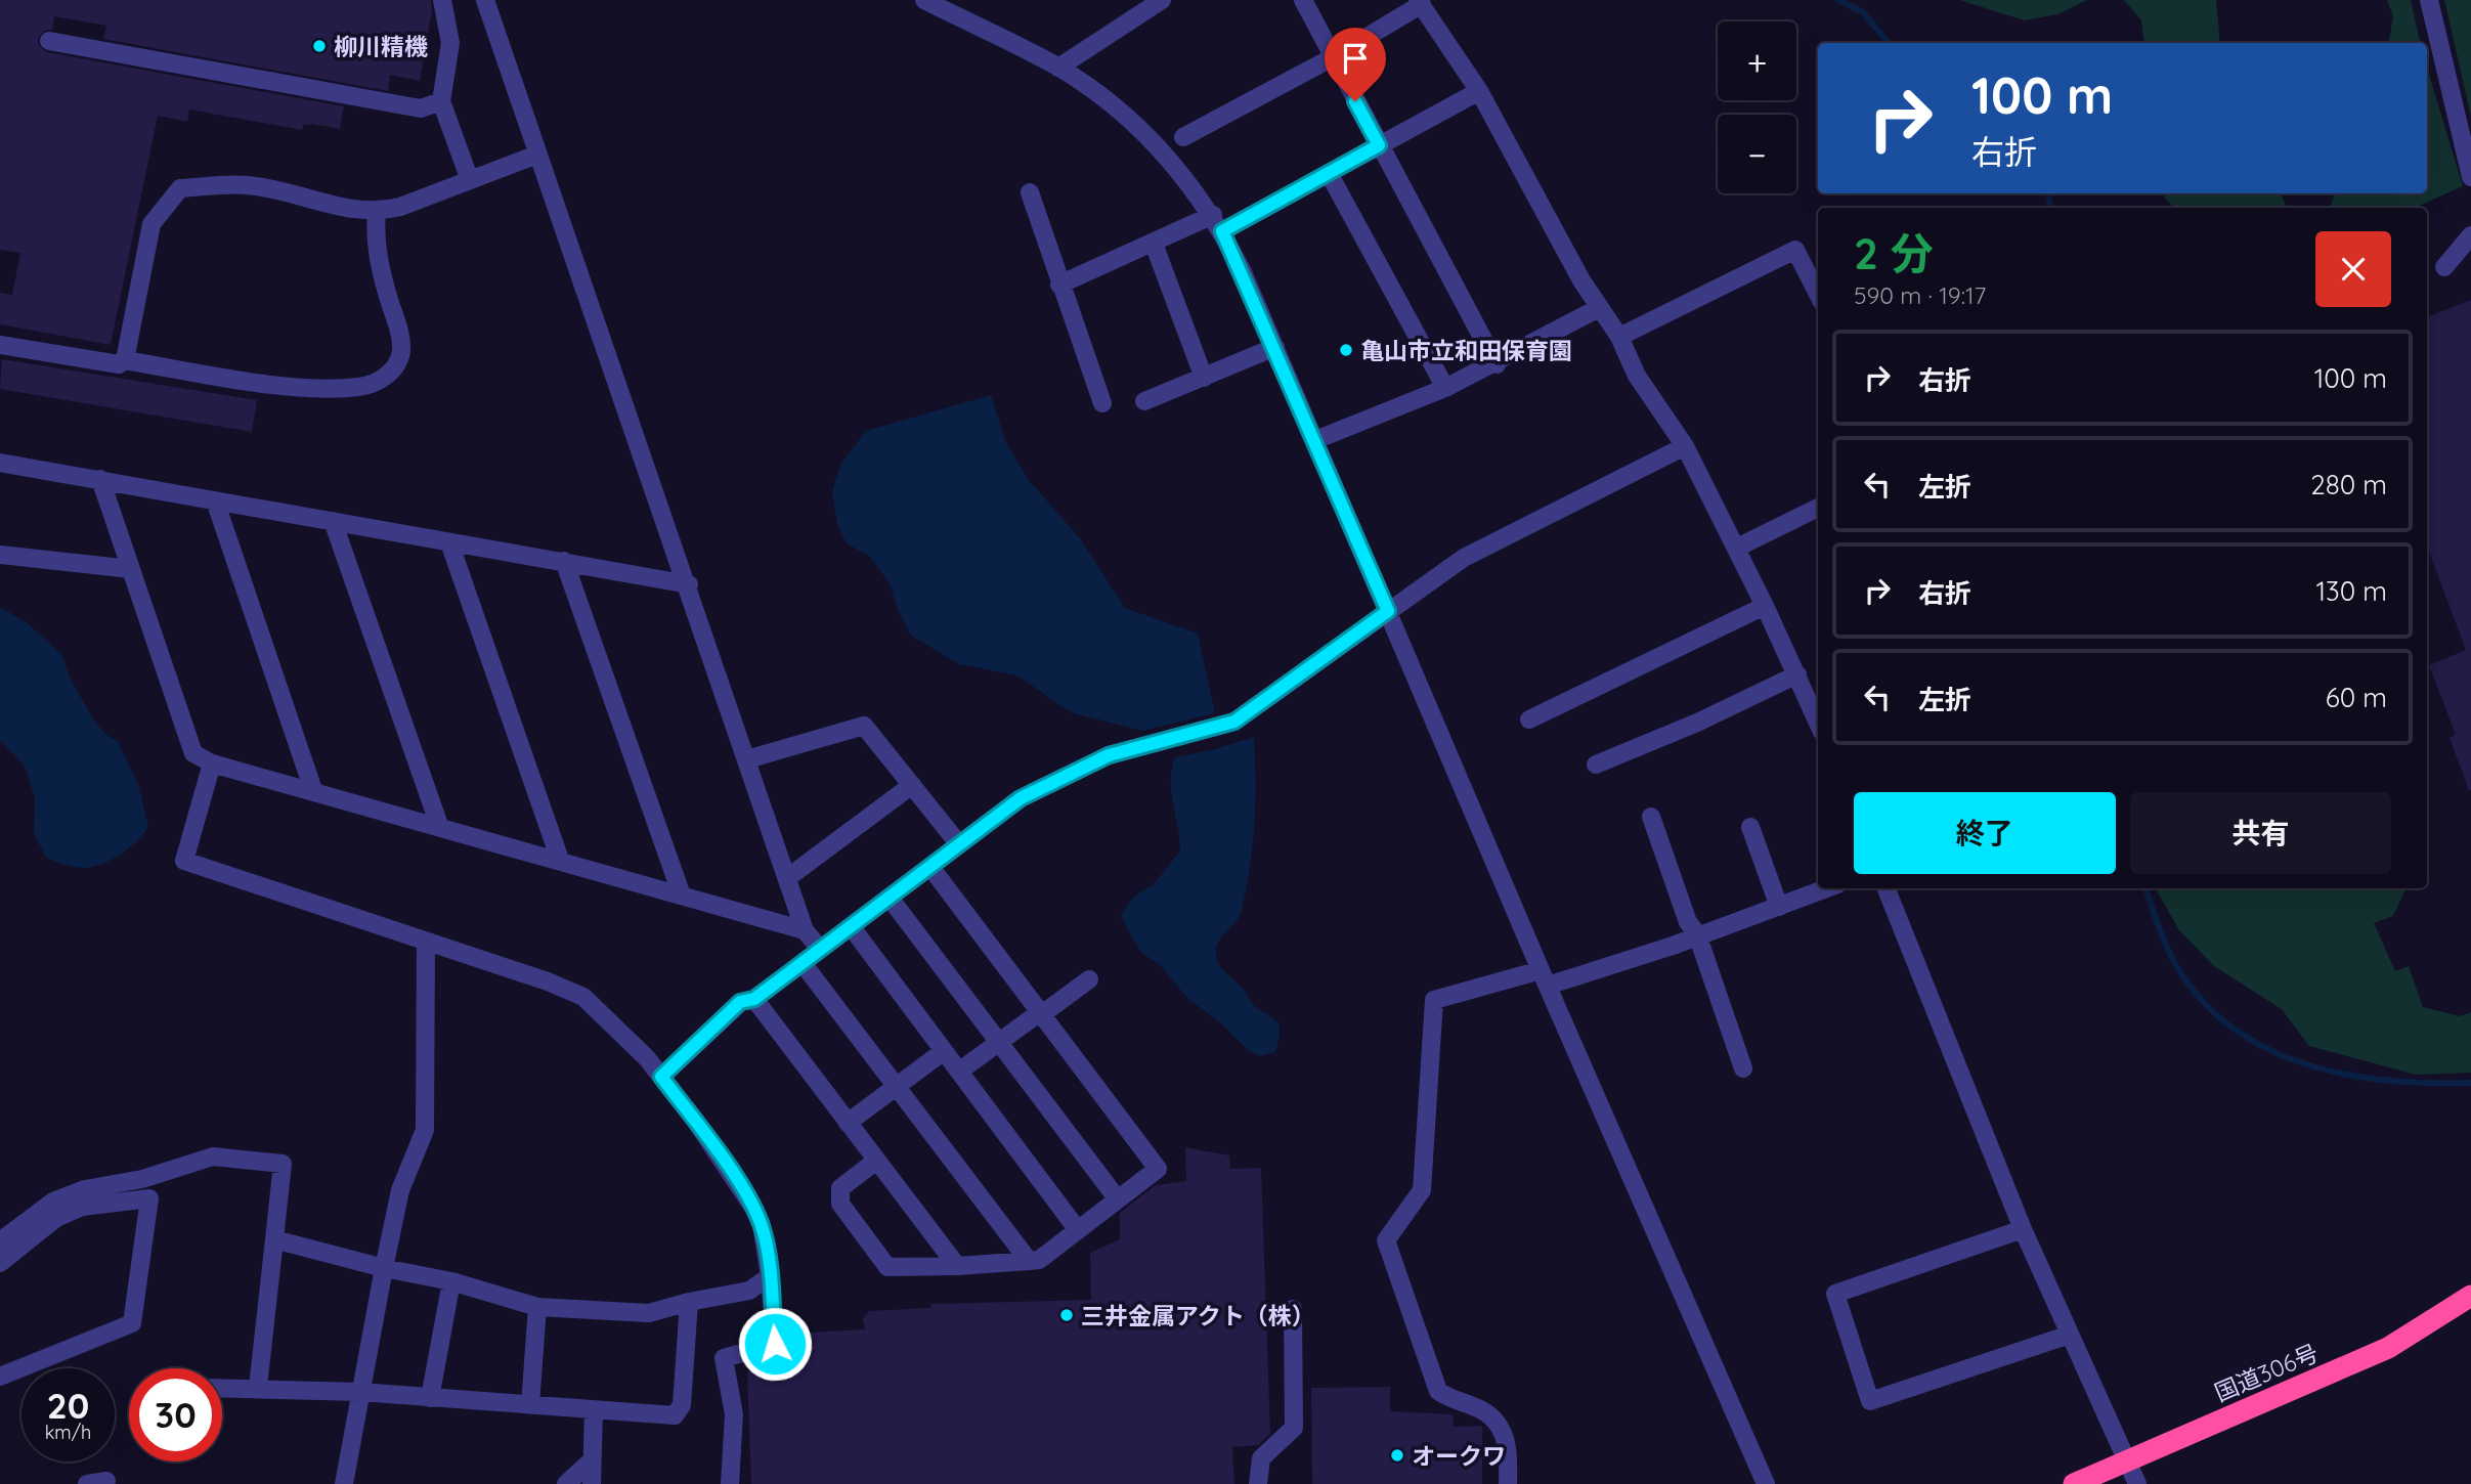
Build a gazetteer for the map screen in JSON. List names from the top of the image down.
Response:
{
  "streets": {
    "highway": ["国道306号"]
  },
  "places": [
    "柳川精機",
    "亀山市立和田保育園",
    "三井金属アクト（株）",
    "オークワ"
  ],
  "page": {
    "map_buttons": ["+", "−"],
    "turn": ["100 m", "右折"],
    "heading": ["2 分", "590 m · 19:17"],
    "list": [
      {
        "name": "右折",
        "value": "100 m"
      },
      {
        "name": "左折",
        "value": "280 m"
      },
      {
        "name": "右折",
        "value": "130 m"
      },
      {
        "name": "左折",
        "value": "60 m"
      }
    ],
    "buttons": ["終了", "共有"],
    "speed": "20 km/h",
    "limit": "30"
  }
}
